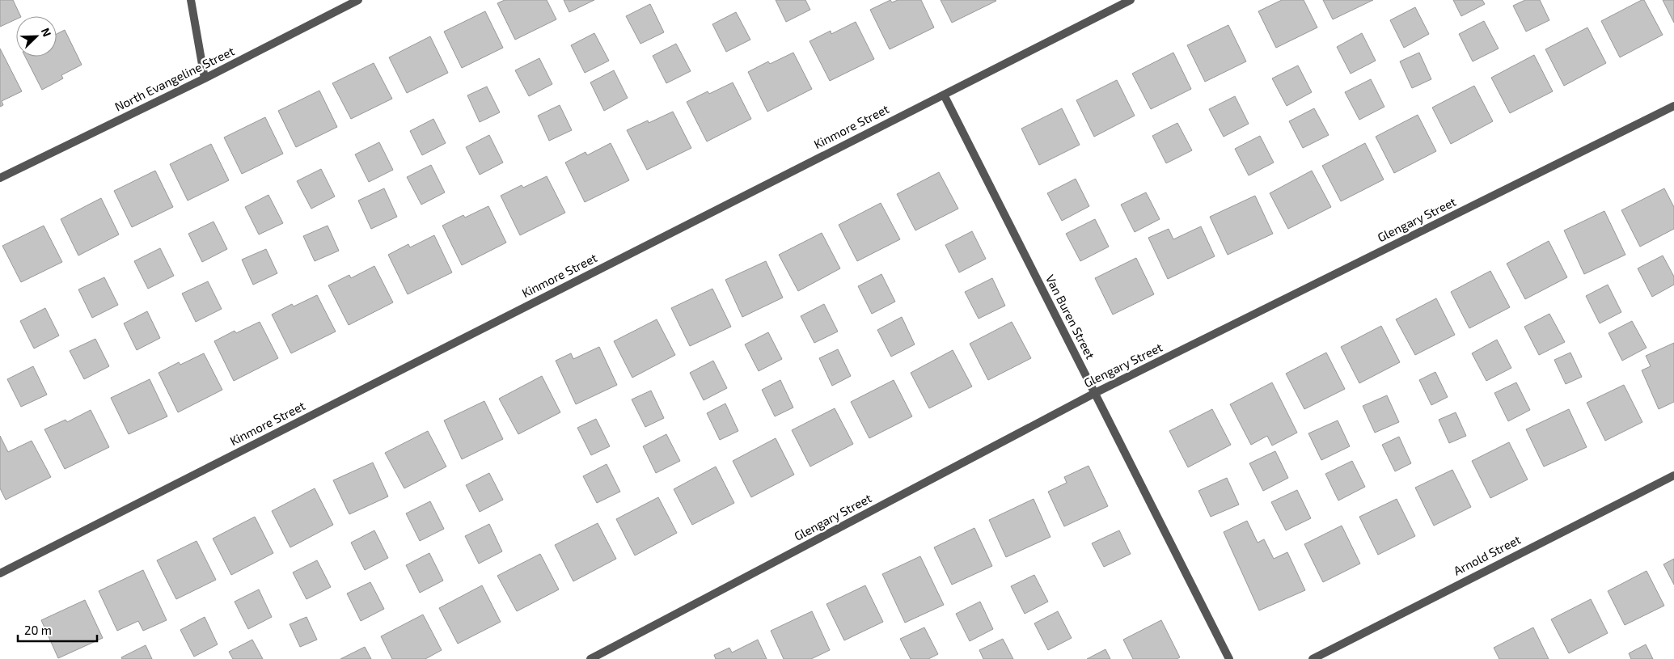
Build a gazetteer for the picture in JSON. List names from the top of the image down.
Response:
{
  "streets": {
    "street": [
      "North Evangeline Street",
      "Kinmore Street",
      "Glengary Street",
      "Van Buren Street",
      "Arnold Street"
    ]
  },
  "crossings": [
    ["Kinmore Street", "Van Buren Street"],
    ["Glengary Street", "Van Buren Street"]
  ],
  "scale_bar": "20 m",
  "north": "top right"
}
